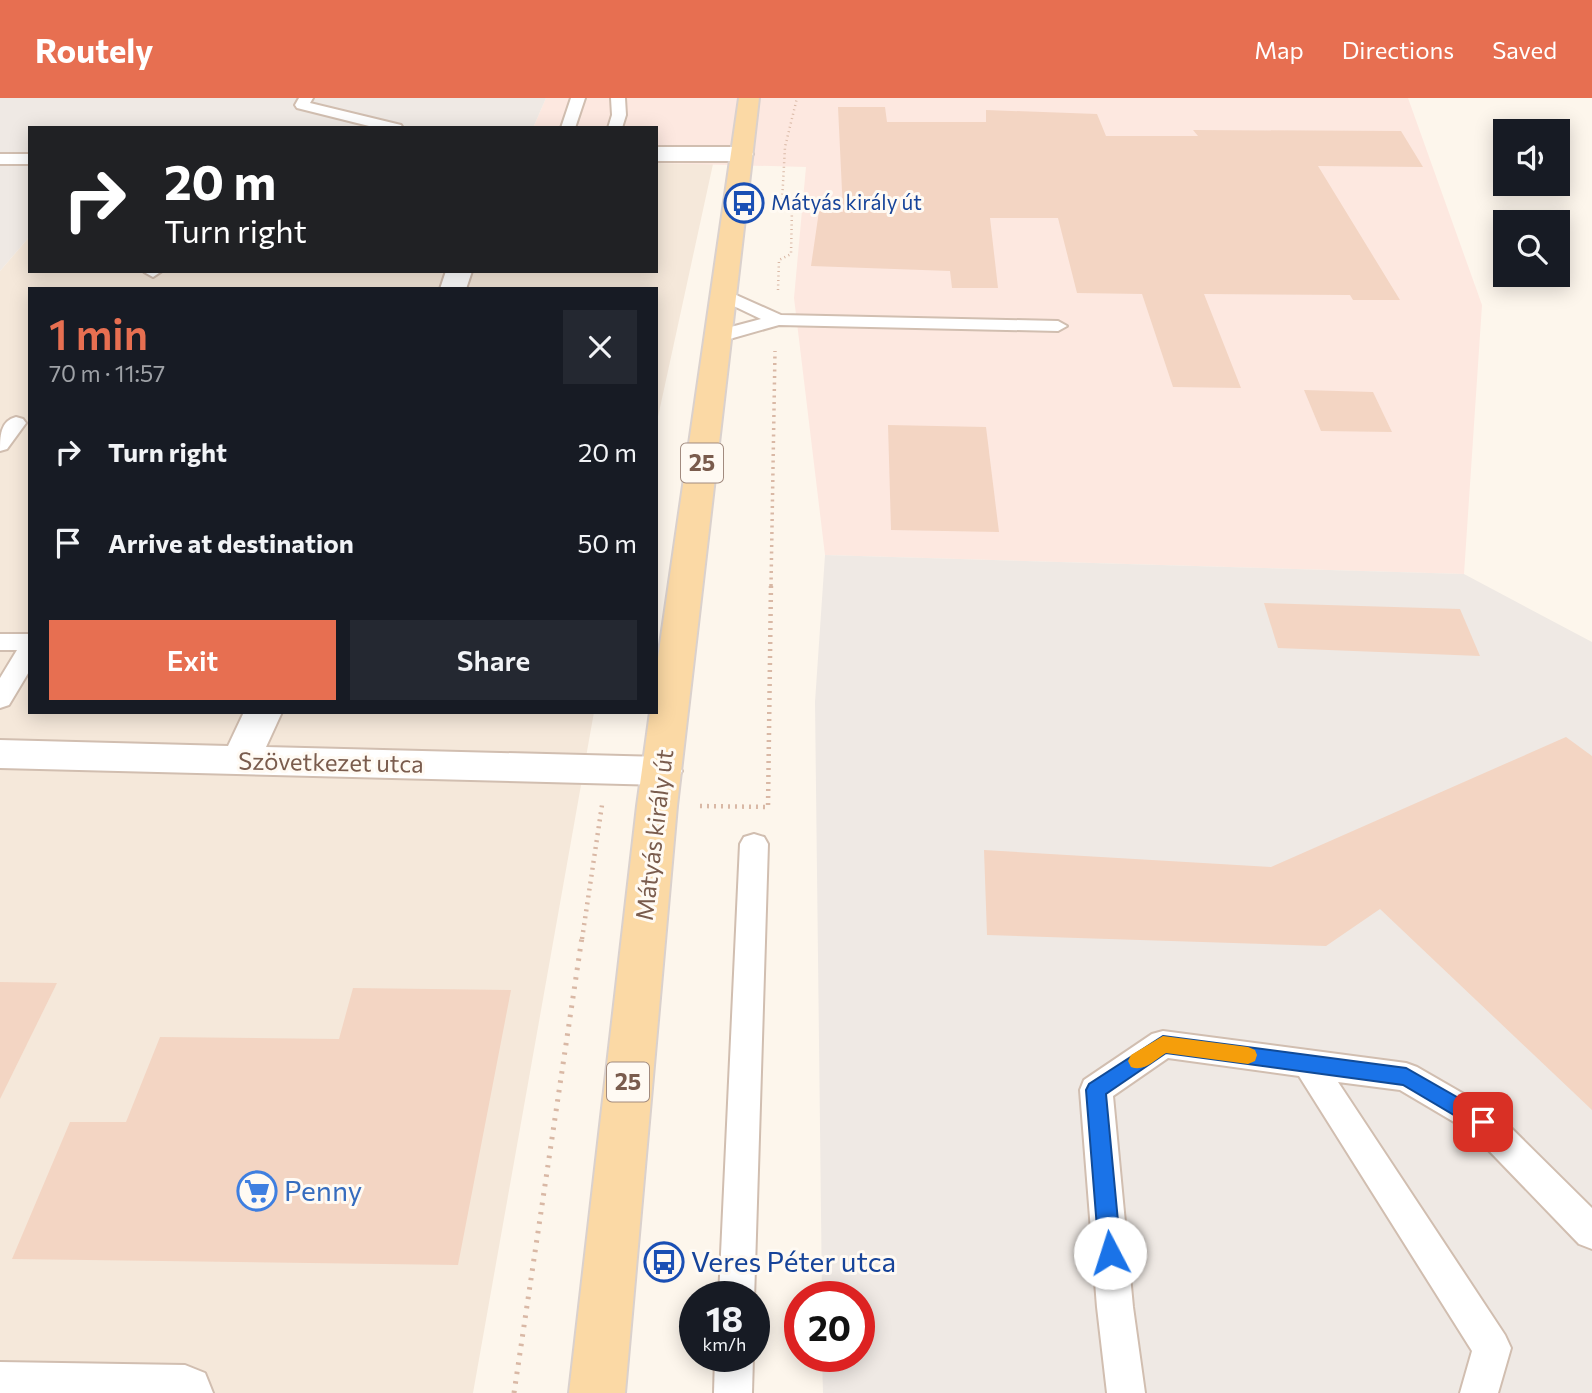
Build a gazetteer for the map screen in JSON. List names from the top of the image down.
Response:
{
  "streets": {
    "main road": ["25", "Mátyás király út"],
    "street": ["Szövetkezet utca"]
  },
  "crossings": [
    ["Szövetkezet utca", "Mátyás király út"]
  ],
  "places": {
    "bus stop": ["Mátyás király út", "Veres Péter utca"],
    "supermarket": ["Penny"]
  },
  "page": {
    "header": "Routely",
    "nav": ["Map", "Directions", "Saved"],
    "turn": ["20 m", "Turn right"],
    "heading": ["1 min", "70 m · 11:57"],
    "list": [
      {
        "name": "Turn right",
        "value": "20 m"
      },
      {
        "name": "Arrive at destination",
        "value": "50 m"
      }
    ],
    "buttons": ["Exit", "Share"],
    "speed": "18 km/h",
    "limit": "20"
  }
}
